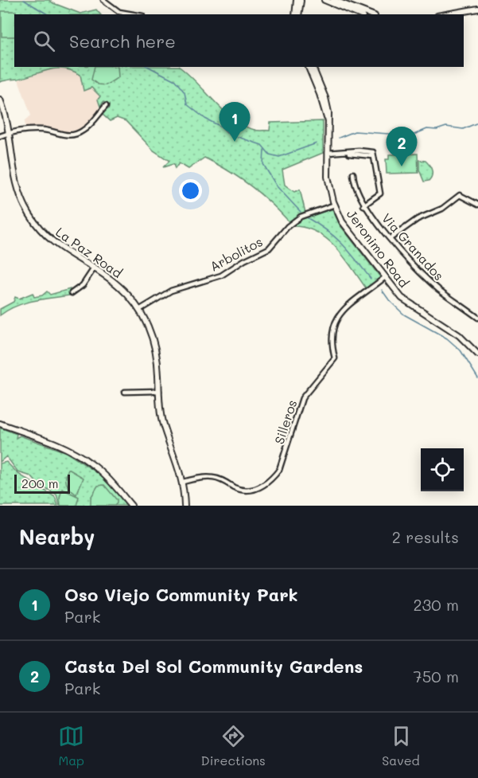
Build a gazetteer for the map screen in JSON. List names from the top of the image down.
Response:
{
  "streets": {
    "main road": ["Jeronimo Road", "La Paz Road"],
    "street": ["Via Granados", "Arbolitos", "Silleros"]
  },
  "crossings": [
    ["Jeronimo Road", "Arbolitos"],
    ["Jeronimo Road", "Silleros"],
    ["La Paz Road", "Arbolitos"],
    ["La Paz Road", "Silleros"]
  ],
  "scale_bar": "200 m",
  "page": {
    "search": "Search here",
    "pins": ["1", "2"],
    "scale": "200 m",
    "heading": ["Nearby", "2 results"],
    "list": [
      {
        "mark": "1",
        "name": "Oso Viejo Community Park",
        "note": "Park",
        "value": "230 m"
      },
      {
        "mark": "2",
        "name": "Casta Del Sol Community Gardens",
        "note": "Park",
        "value": "750 m"
      }
    ],
    "nav": ["Map", "Directions", "Saved"]
  }
}
